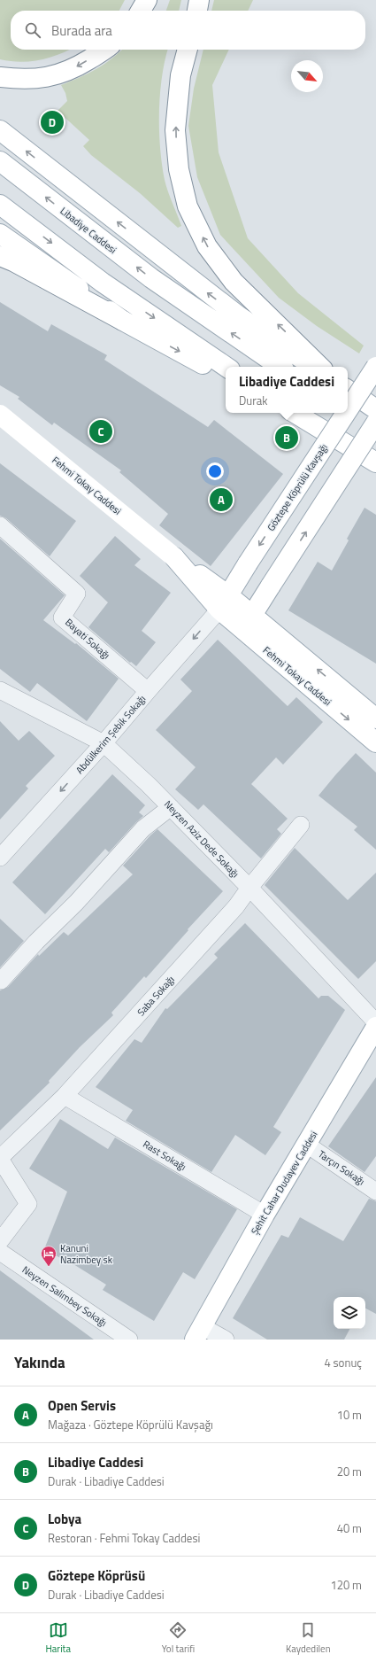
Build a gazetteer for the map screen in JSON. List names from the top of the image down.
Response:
{
  "streets": {
    "main road": [
      "Libadiye Caddesi",
      "Fehmi Tokay Caddesi",
      "Göztepe Köprülü Kavşağı",
      "Şehit Cahar Dudayev Caddesi"
    ],
    "street": [
      "Bayati Sokağı",
      "Abdülkerim Şebik Sokağı",
      "Neyzen Aziz Dede Sokağı",
      "Saba Sokağı",
      "Rast Sokağı",
      "Tarçın Sokağı",
      "Neyzen Salimbey Sokağı"
    ]
  },
  "crossings": [
    ["Fehmi Tokay Caddesi", "Göztepe Köprülü Kavşağı"],
    ["Fehmi Tokay Caddesi", "Abdülkerim Şebik Sokağı"],
    ["Göztepe Köprülü Kavşağı", "Abdülkerim Şebik Sokağı"],
    ["Bayati Sokağı", "Abdülkerim Şebik Sokağı"],
    ["Abdülkerim Şebik Sokağı", "Neyzen Aziz Dede Sokağı"],
    ["Neyzen Aziz Dede Sokağı", "Saba Sokağı"],
    ["Saba Sokağı", "Rast Sokağı"],
    ["Rast Sokağı", "Şehit Cahar Dudayev Caddesi"],
    ["Tarçın Sokağı", "Şehit Cahar Dudayev Caddesi"]
  ],
  "places": {
    "hotel": ["Kanuni Nazimbey sk"]
  },
  "north": "bottom right",
  "page": {
    "search": "Burada ara",
    "pins": [
      "D",
      "C",
      "B",
      "A"
    ],
    "popup": ["Libadiye Caddesi", "Durak"],
    "heading": ["Yakında", "4 sonuç"],
    "list": [
      {
        "mark": "A",
        "name": "Open Servis",
        "note": "Mağaza · Göztepe Köprülü Kavşağı",
        "value": "10 m"
      },
      {
        "mark": "B",
        "name": "Libadiye Caddesi",
        "note": "Durak · Libadiye Caddesi",
        "value": "20 m"
      },
      {
        "mark": "C",
        "name": "Lobya",
        "note": "Restoran · Fehmi Tokay Caddesi",
        "value": "40 m"
      },
      {
        "mark": "D",
        "name": "Göztepe Köprüsü",
        "note": "Durak · Libadiye Caddesi",
        "value": "120 m"
      }
    ],
    "nav": ["Harita", "Yol tarifi", "Kaydedilen"]
  }
}
